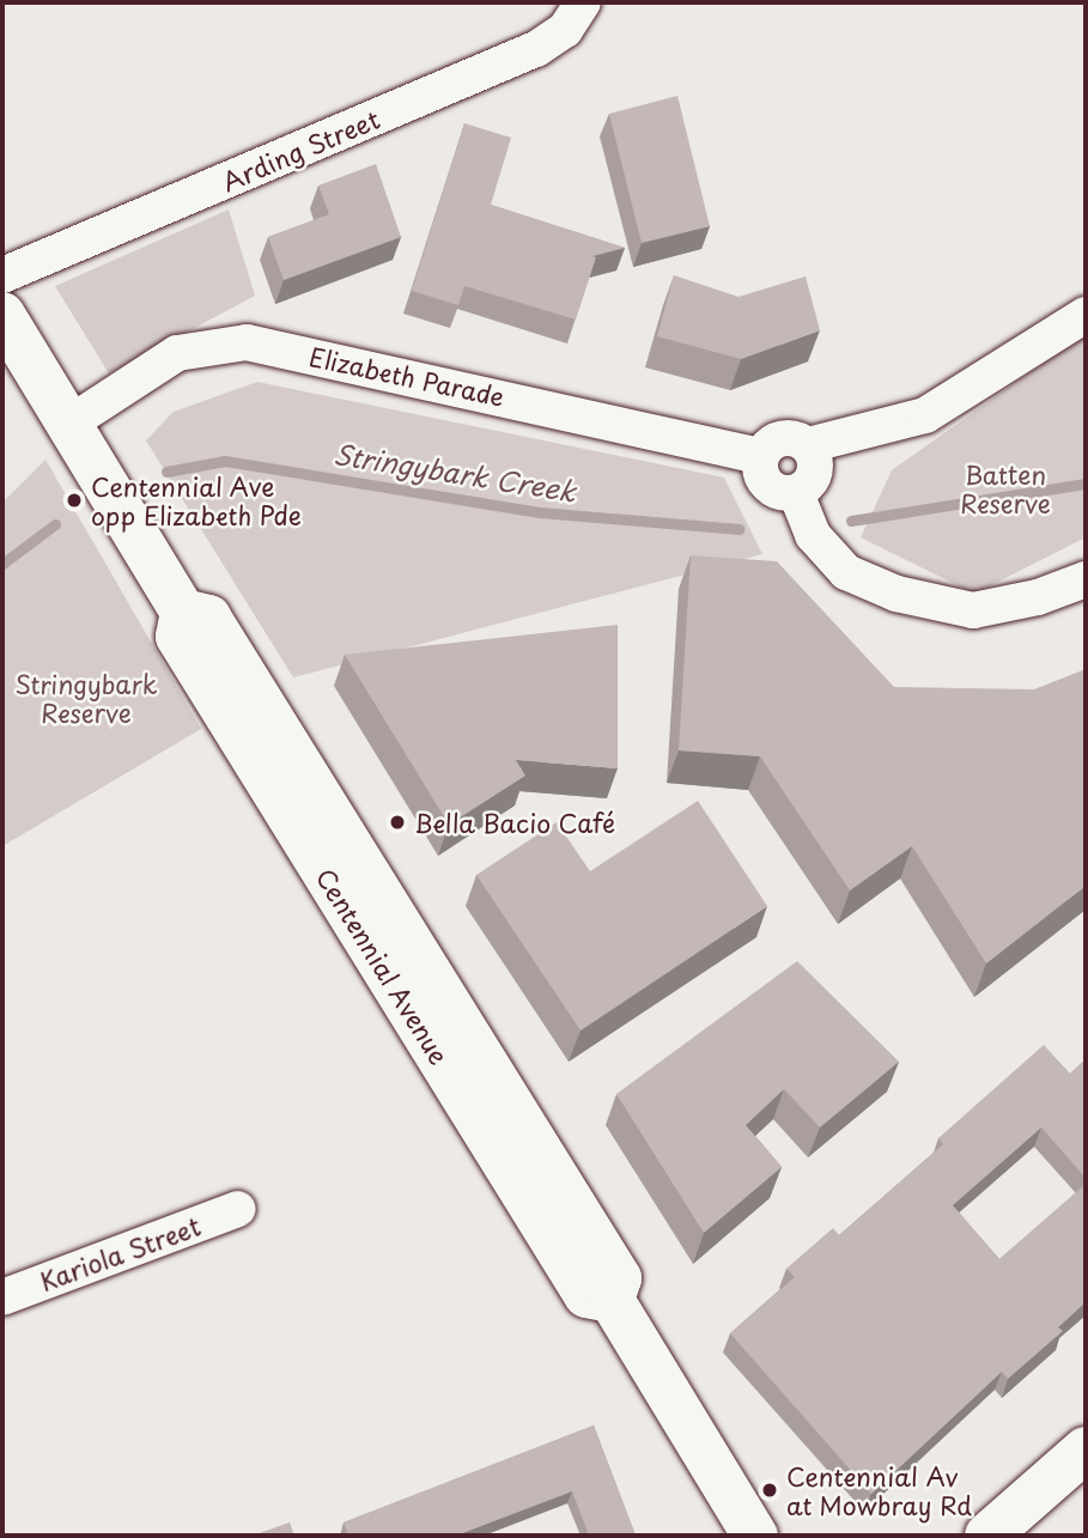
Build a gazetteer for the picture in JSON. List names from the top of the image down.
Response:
{
  "streets": {
    "main road": ["Centennial Avenue"],
    "street": ["Arding Street", "Elizabeth Parade", "Kariola Street"]
  },
  "crossings": [
    ["Elizabeth Parade", "Centennial Avenue"]
  ],
  "water": ["Stringybark Creek"],
  "parks": ["Batten Reserve", "Stringybark Reserve"],
  "places": ["Centennial Ave opp Elizabeth Pde", "Bella Bacio Café", "Centennial Av at Mowbray Rd"]
}
